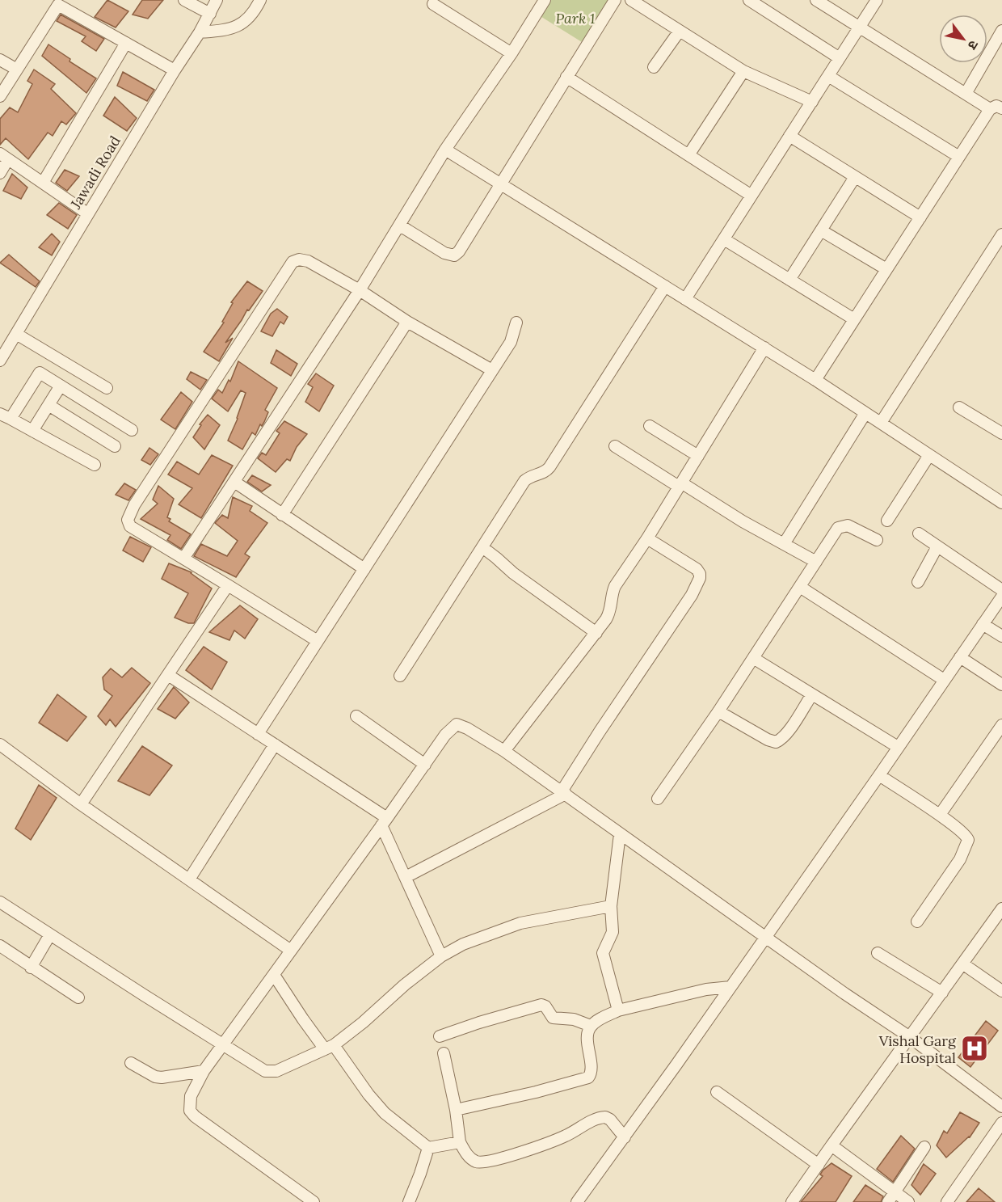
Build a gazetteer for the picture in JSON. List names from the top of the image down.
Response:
{
  "streets": {
    "street": ["Jawadi Road"]
  },
  "parks": ["Park 1"],
  "places": {
    "hospital": ["Vishal Garg Hospital"]
  },
  "north": "bottom right"
}
